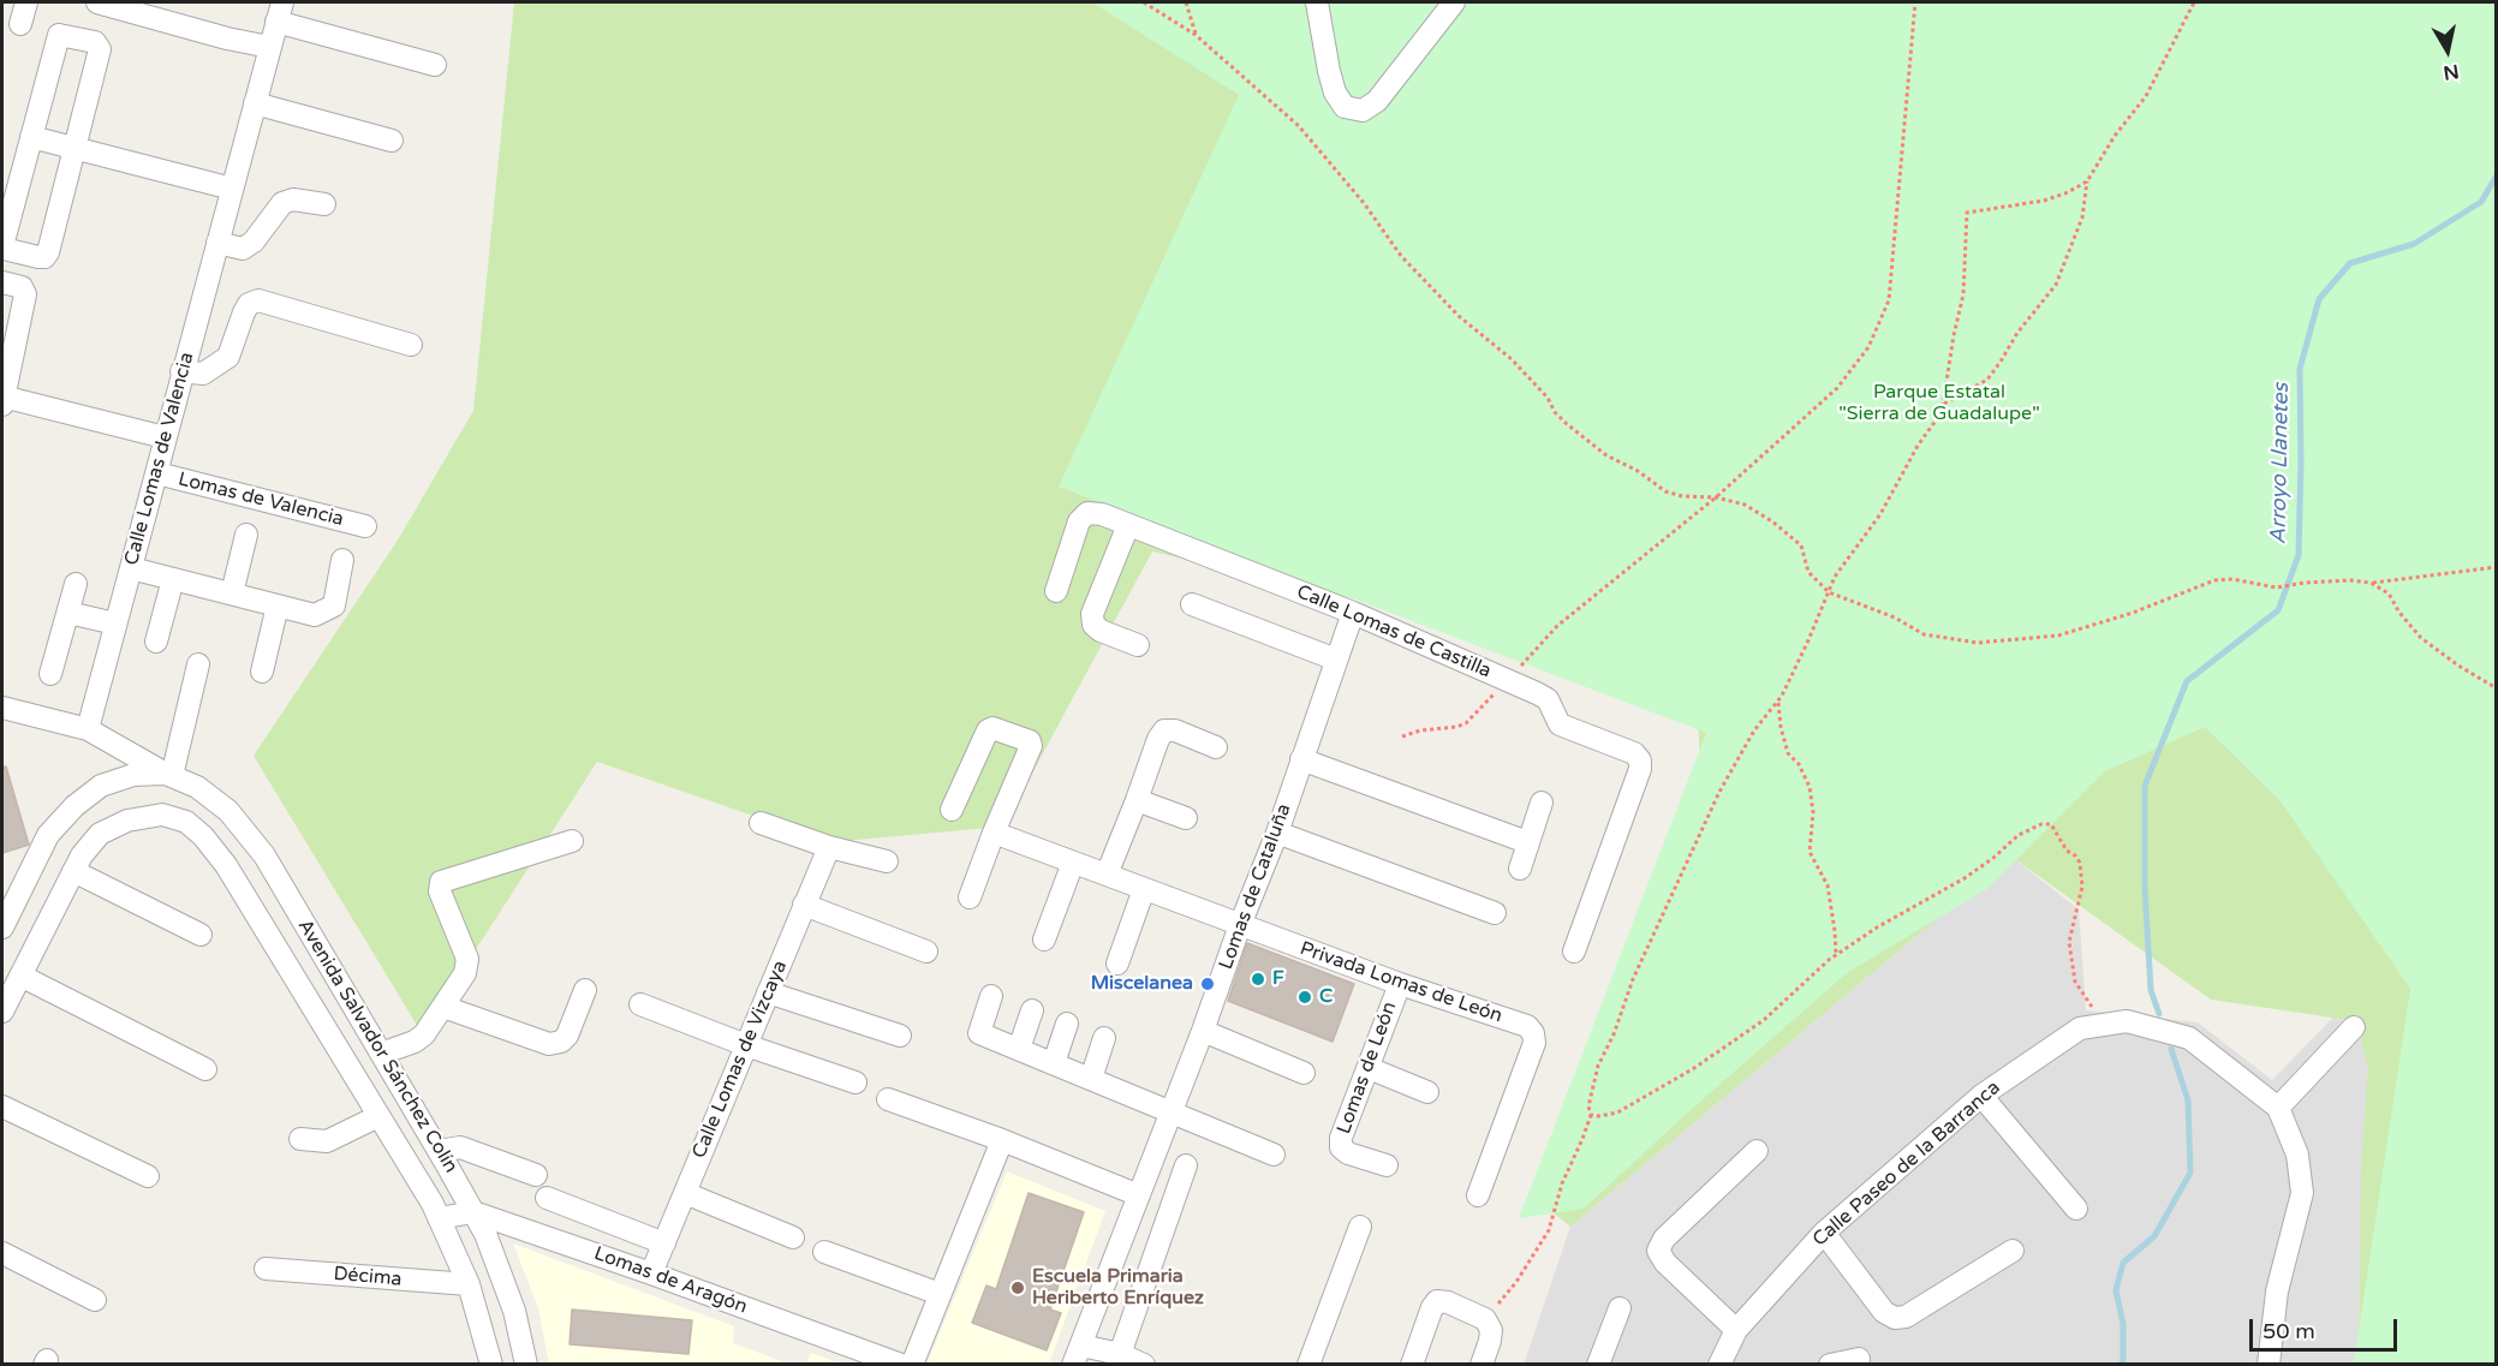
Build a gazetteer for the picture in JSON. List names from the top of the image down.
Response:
{
  "streets": {
    "street": [
      "Calle Lomas de Valencia",
      "Lomas de Valencia",
      "Calle Lomas de Castilla",
      "Lomas de Cataluña",
      "Privada Lomas de León",
      "Avenida Salvador Sánchez Colín",
      "Calle Lomas de Vizcaya",
      "Lomas de León",
      "Calle Paseo de la Barranca",
      "Décima",
      "Lomas de Aragón"
    ]
  },
  "crossings": [
    ["Calle Lomas de Valencia", "Lomas de Valencia"],
    ["Calle Lomas de Valencia", "Avenida Salvador Sánchez Colín"],
    ["Calle Lomas de Castilla", "Lomas de Cataluña"],
    ["Lomas de Cataluña", "Privada Lomas de León"],
    ["Privada Lomas de León", "Lomas de León"],
    ["Avenida Salvador Sánchez Colín", "Décima"],
    ["Avenida Salvador Sánchez Colín", "Lomas de Aragón"],
    ["Calle Lomas de Vizcaya", "Lomas de Aragón"]
  ],
  "water": ["Arroyo Llanetes"],
  "parks": ["Parque Estatal \"Sierra de Guadalupe\""],
  "places": [
    "F",
    "Miscelanea",
    "C",
    "Escuela Primaria Heriberto Enríquez"
  ],
  "scale_bar": "50 m",
  "north": "bottom"
}
